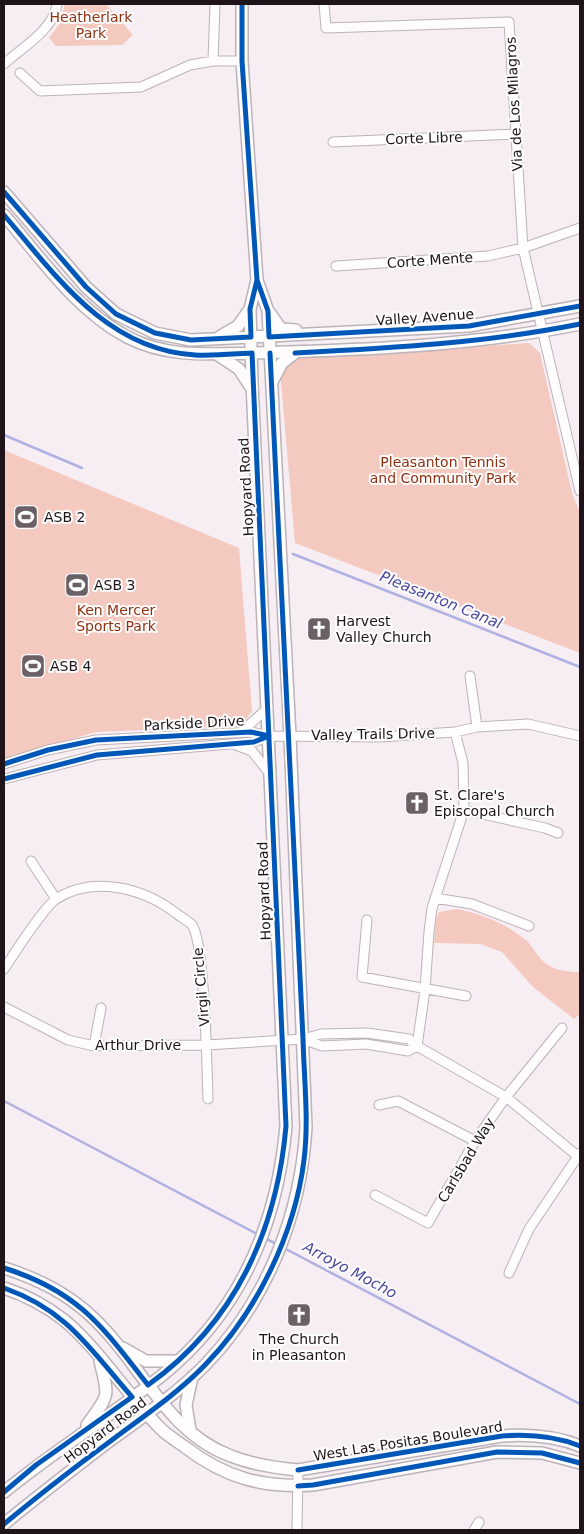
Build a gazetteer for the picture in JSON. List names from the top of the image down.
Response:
{
  "streets": {
    "main road": ["Valley Avenue", "Hopyard Road", "West Las Positas Boulevard"],
    "street": [
      "Via de Los Milagros",
      "Corte Libre",
      "Corte Mente",
      "Parkside Drive",
      "Valley Trails Drive",
      "Virgil Circle",
      "Arthur Drive",
      "Carlsbad Way"
    ]
  },
  "crossings": [
    ["Via de Los Milagros", "Corte Libre"],
    ["Via de Los Milagros", "Corte Mente"],
    ["Via de Los Milagros", "Valley Avenue"],
    ["Valley Avenue", "Hopyard Road"],
    ["Hopyard Road", "Parkside Drive"],
    ["Hopyard Road", "Valley Trails Drive"],
    ["Hopyard Road", "Arthur Drive"],
    ["Hopyard Road", "West Las Positas Boulevard"],
    ["Parkside Drive", "Valley Trails Drive"],
    ["Virgil Circle", "Arthur Drive"]
  ],
  "water": ["Pleasanton Canal", "Arroyo Mocho"],
  "parks": ["Heatherlark Park", "Pleasanton Tennis and Community Park", "Ken Mercer Sports Park"],
  "places": {
    "sports": ["ASB 2", "ASB 3", "ASB 4"],
    "church": ["Harvest Valley Church", "St. Clare's Episcopal Church", "The Church in Pleasanton"]
  }
}
